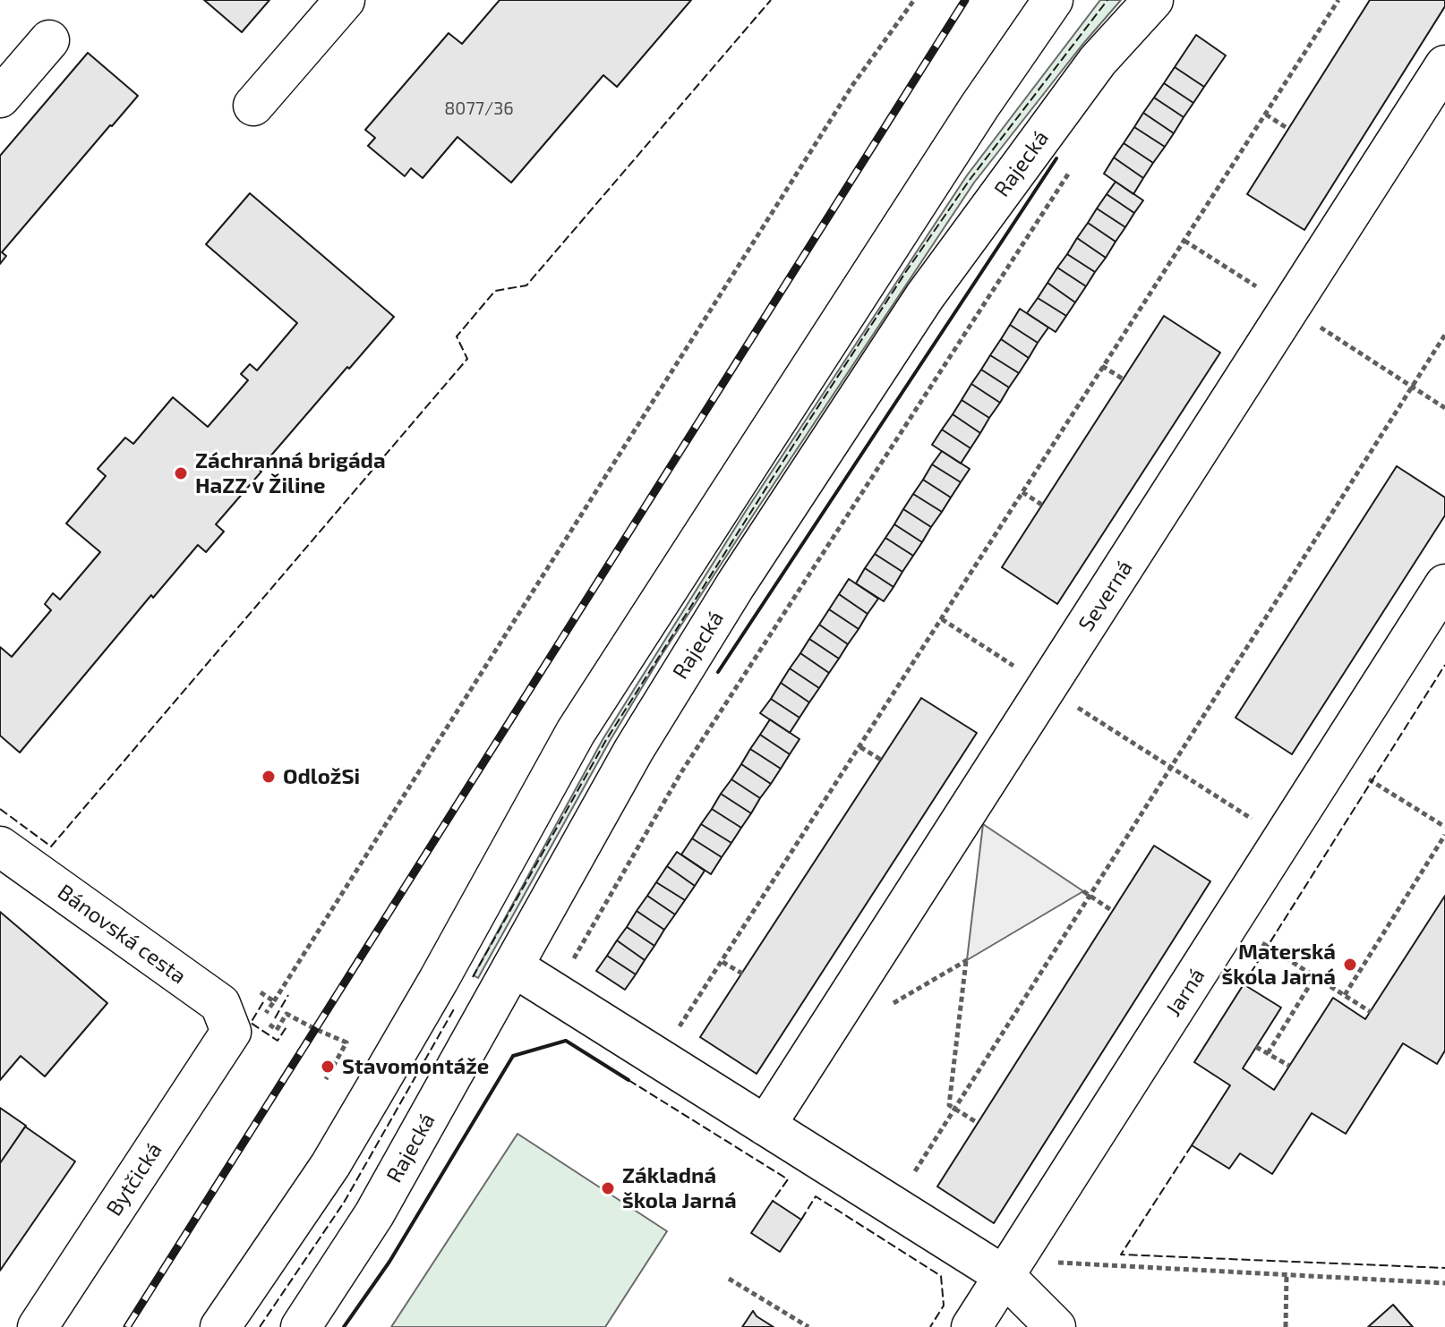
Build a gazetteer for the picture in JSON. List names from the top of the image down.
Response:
{
  "streets": {
    "street": [
      "Rajecká",
      "Severná",
      "Bánovská cesta",
      "Jarná",
      "Bytčická"
    ]
  },
  "crossings": [
    ["Bánovská cesta", "Bytčická"]
  ],
  "places": [
    "Záchranná brigáda HaZZ v Žiline",
    "OdložSi",
    "Materská škola Jarná",
    "Stavomontáže",
    "Základná škola Jarná"
  ],
  "house_numbers": ["8077/36"]
}
